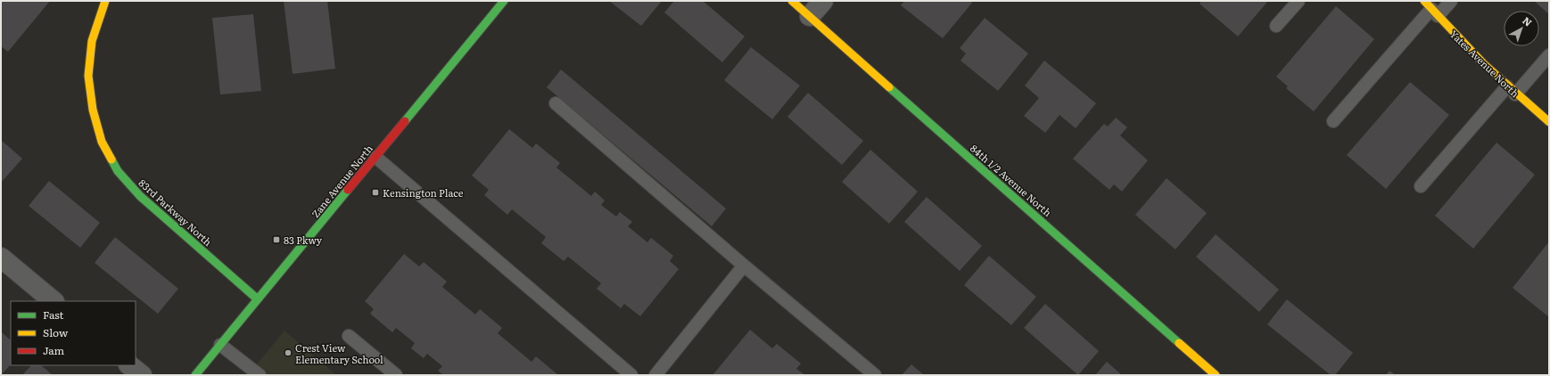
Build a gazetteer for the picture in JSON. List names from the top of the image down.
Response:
{
  "streets": {
    "street": [
      "Yates Avenue North",
      "84th 1/2 Avenue North",
      "Zane Avenue North",
      "83rd Parkway North"
    ]
  },
  "crossings": [
    ["Zane Avenue North", "83rd Parkway North"]
  ],
  "places": {
    "transit": ["Kensington Place", "83 Pkwy"],
    "other": ["Crest View Elementary School"]
  },
  "legend": ["Fast", "Slow", "Jam"],
  "north": "top right"
}
